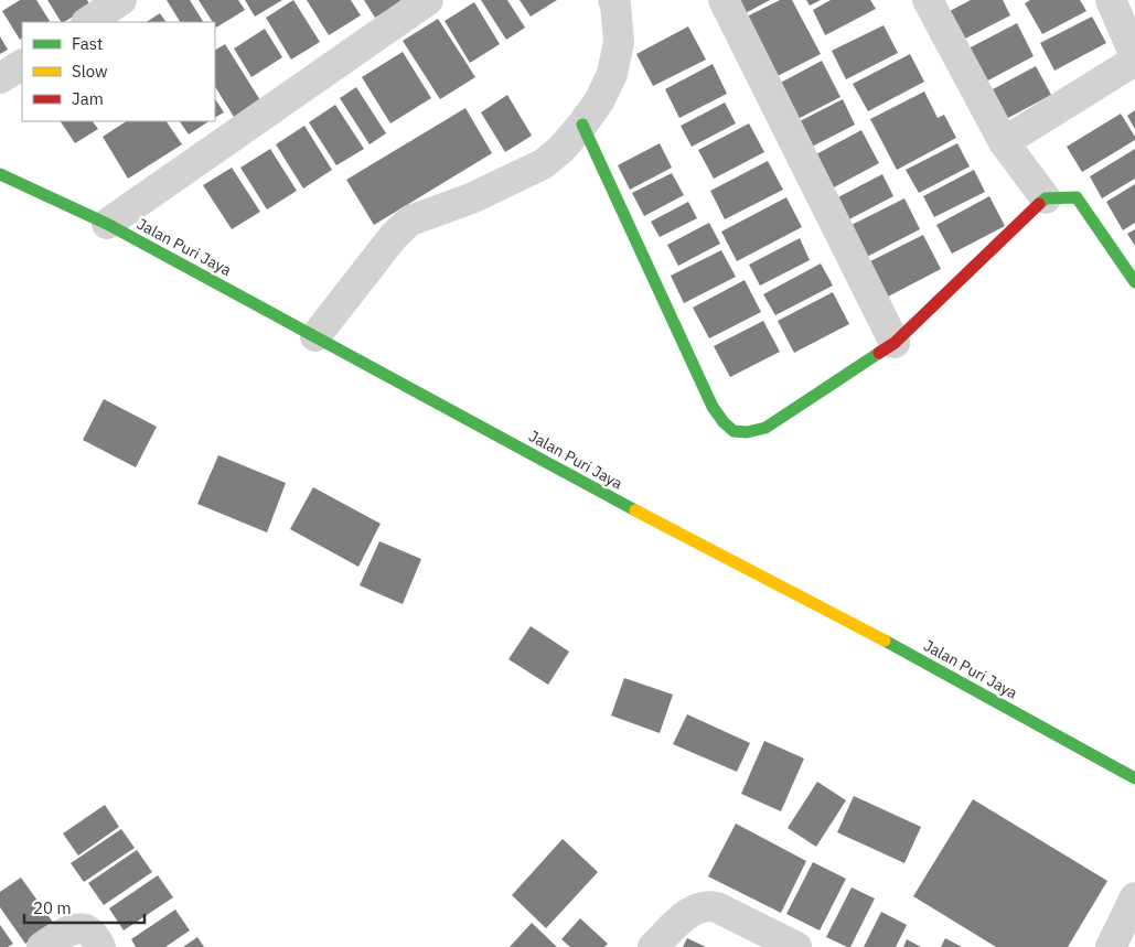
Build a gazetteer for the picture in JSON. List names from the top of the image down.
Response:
{
  "streets": {
    "street": ["Jalan Puri Jaya"]
  },
  "legend": ["Fast", "Slow", "Jam"],
  "scale_bar": "20 m"
}
